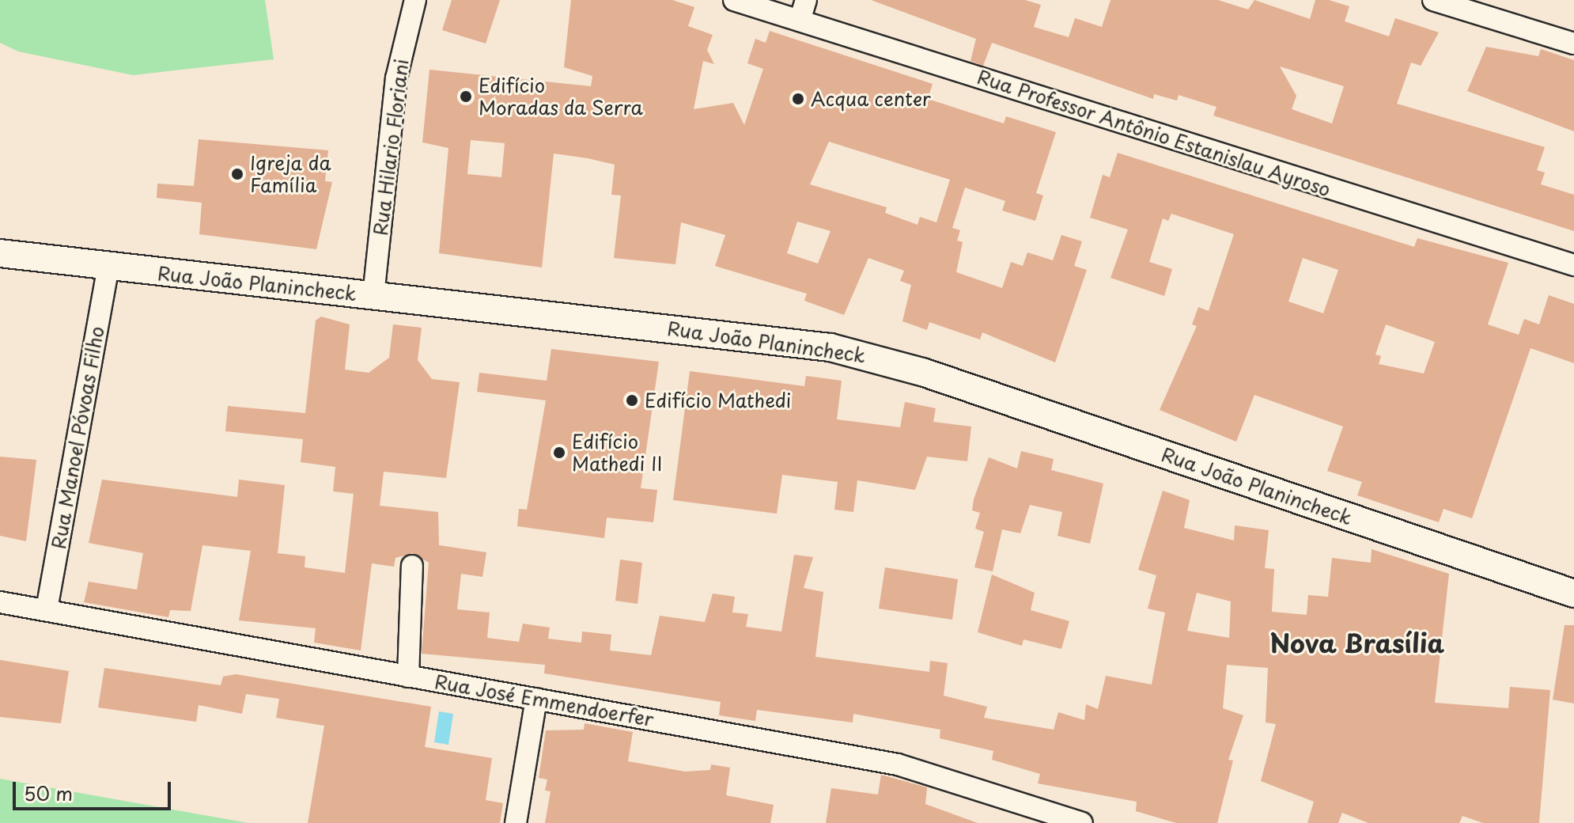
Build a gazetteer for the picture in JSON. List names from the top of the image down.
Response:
{
  "streets": {
    "main road": ["Rua João Planincheck"],
    "street": [
      "Rua Professor Antônio Estanislau Ayroso",
      "Rua Hilario Floriani",
      "Rua Manoel Póvoas Filho",
      "Rua José Emmendoerfer"
    ]
  },
  "crossings": [
    ["Rua Hilario Floriani", "Rua João Planincheck"],
    ["Rua João Planincheck", "Rua Manoel Póvoas Filho"],
    ["Rua Manoel Póvoas Filho", "Rua José Emmendoerfer"]
  ],
  "districts": ["Nova Brasília"],
  "places": [
    "Edifício Moradas da Serra",
    "Acqua center",
    "Igreja da Família",
    "Edifício Mathedi",
    "Edifício Mathedi II"
  ],
  "scale_bar": "50 m"
}
